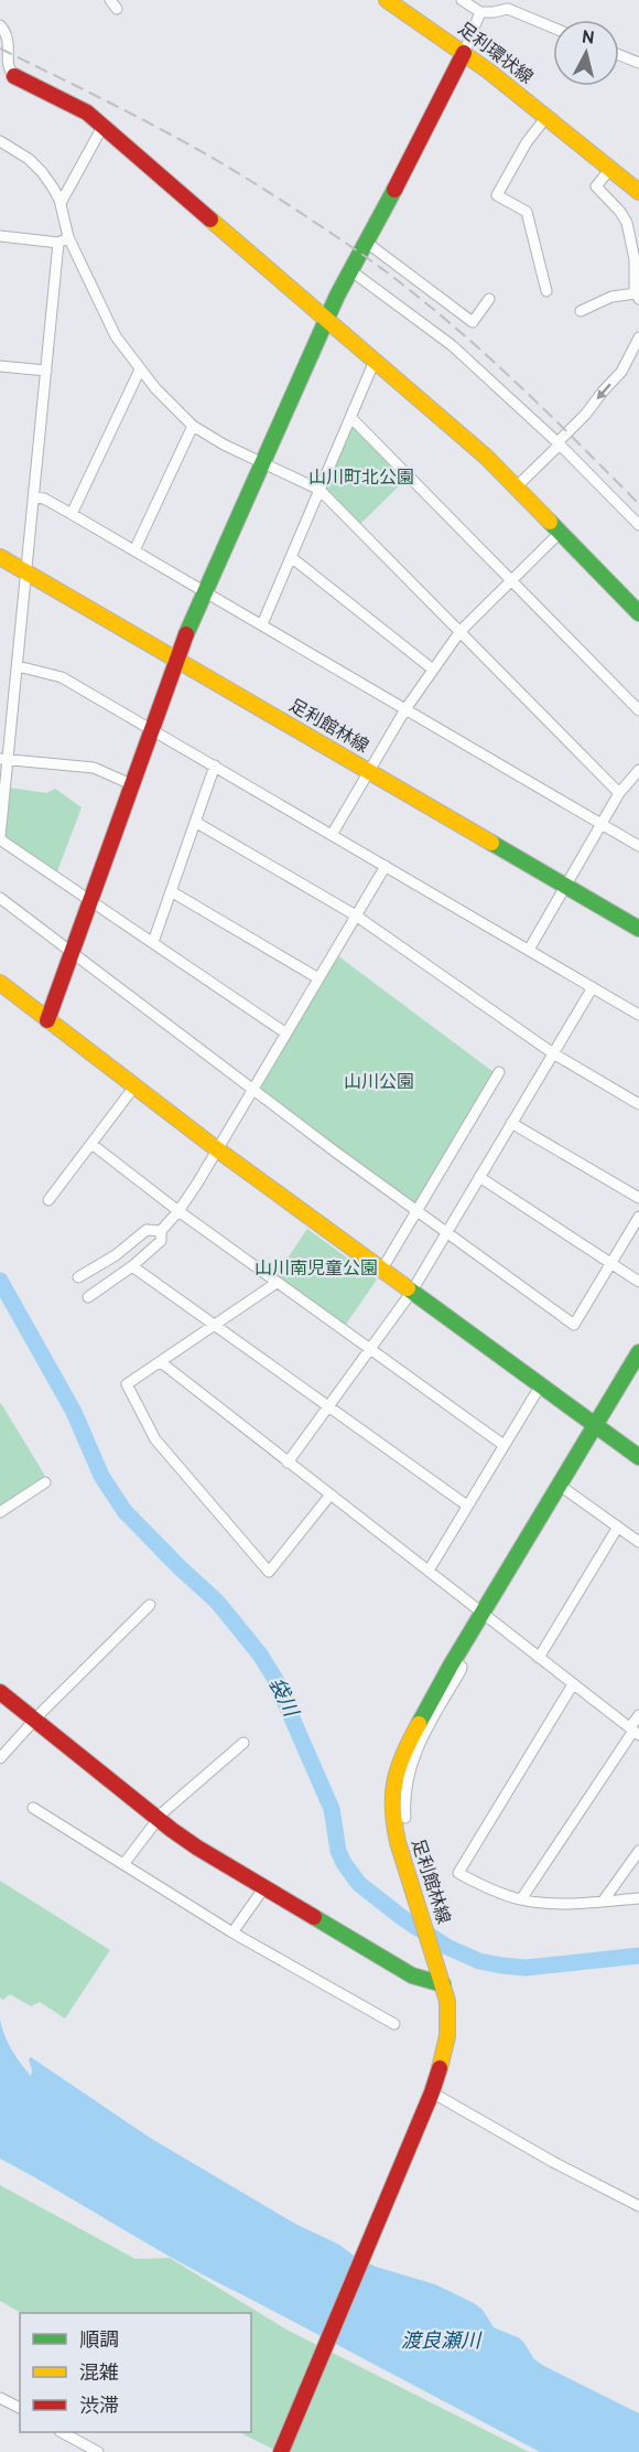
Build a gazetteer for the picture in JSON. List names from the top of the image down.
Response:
{
  "streets": {
    "street": ["足利環状線", "足利館林線"]
  },
  "water": ["袋川", "渡良瀬川"],
  "parks": ["山川町北公園", "山川公園", "山川南児童公園"],
  "legend": ["順調", "混雑", "渋滞"],
  "north": "top"
}
